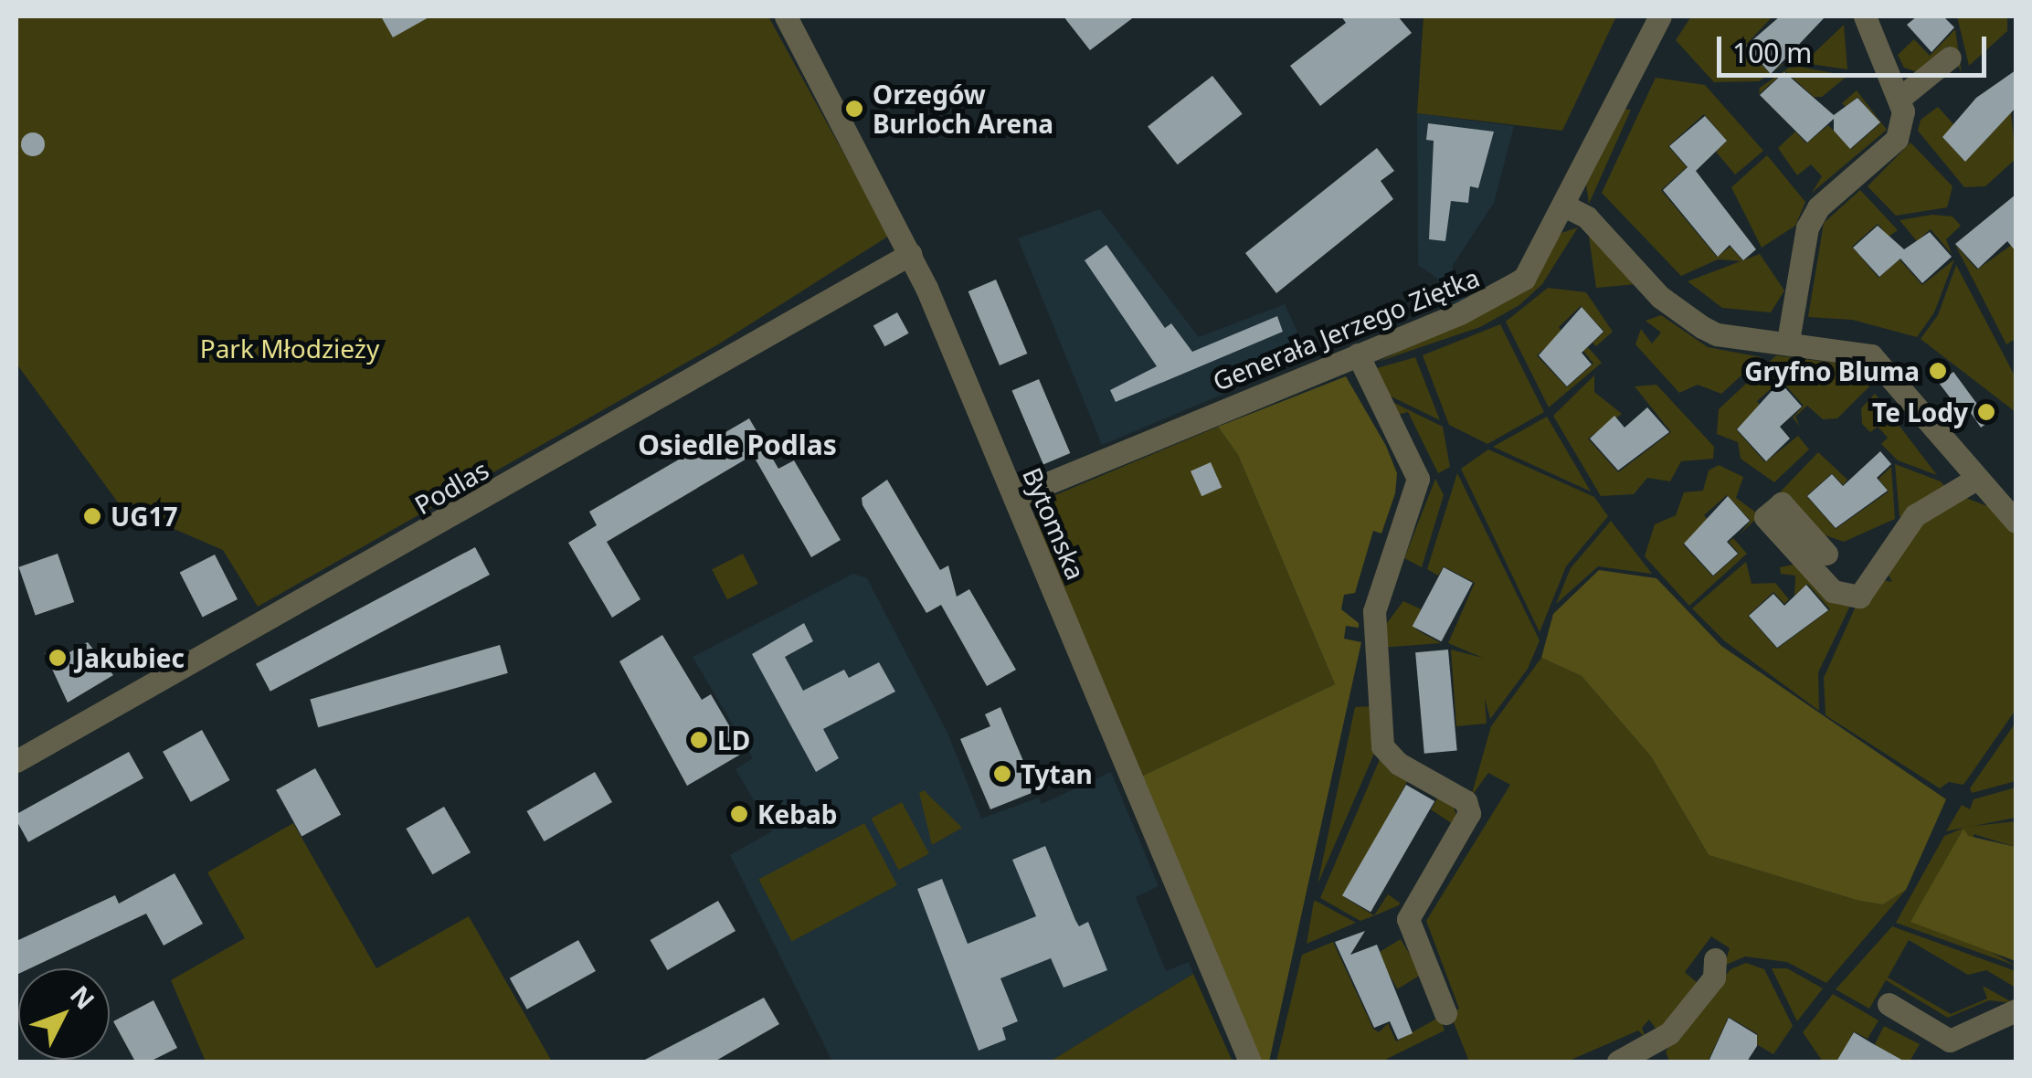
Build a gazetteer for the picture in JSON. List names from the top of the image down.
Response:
{
  "streets": {
    "street": ["Generała Jerzego Ziętka", "Podlas", "Bytomska"]
  },
  "crossings": [
    ["Generała Jerzego Ziętka", "Bytomska"],
    ["Podlas", "Bytomska"]
  ],
  "districts": ["Osiedle Podlas"],
  "parks": ["Park Młodzieży"],
  "places": [
    "Orzegów Burloch Arena",
    "Gryfno Bluma",
    "Te Lody",
    "UG17",
    "Jakubiec",
    "LD",
    "Tytan",
    "Kebab"
  ],
  "scale_bar": "100 m",
  "north": "top right"
}
